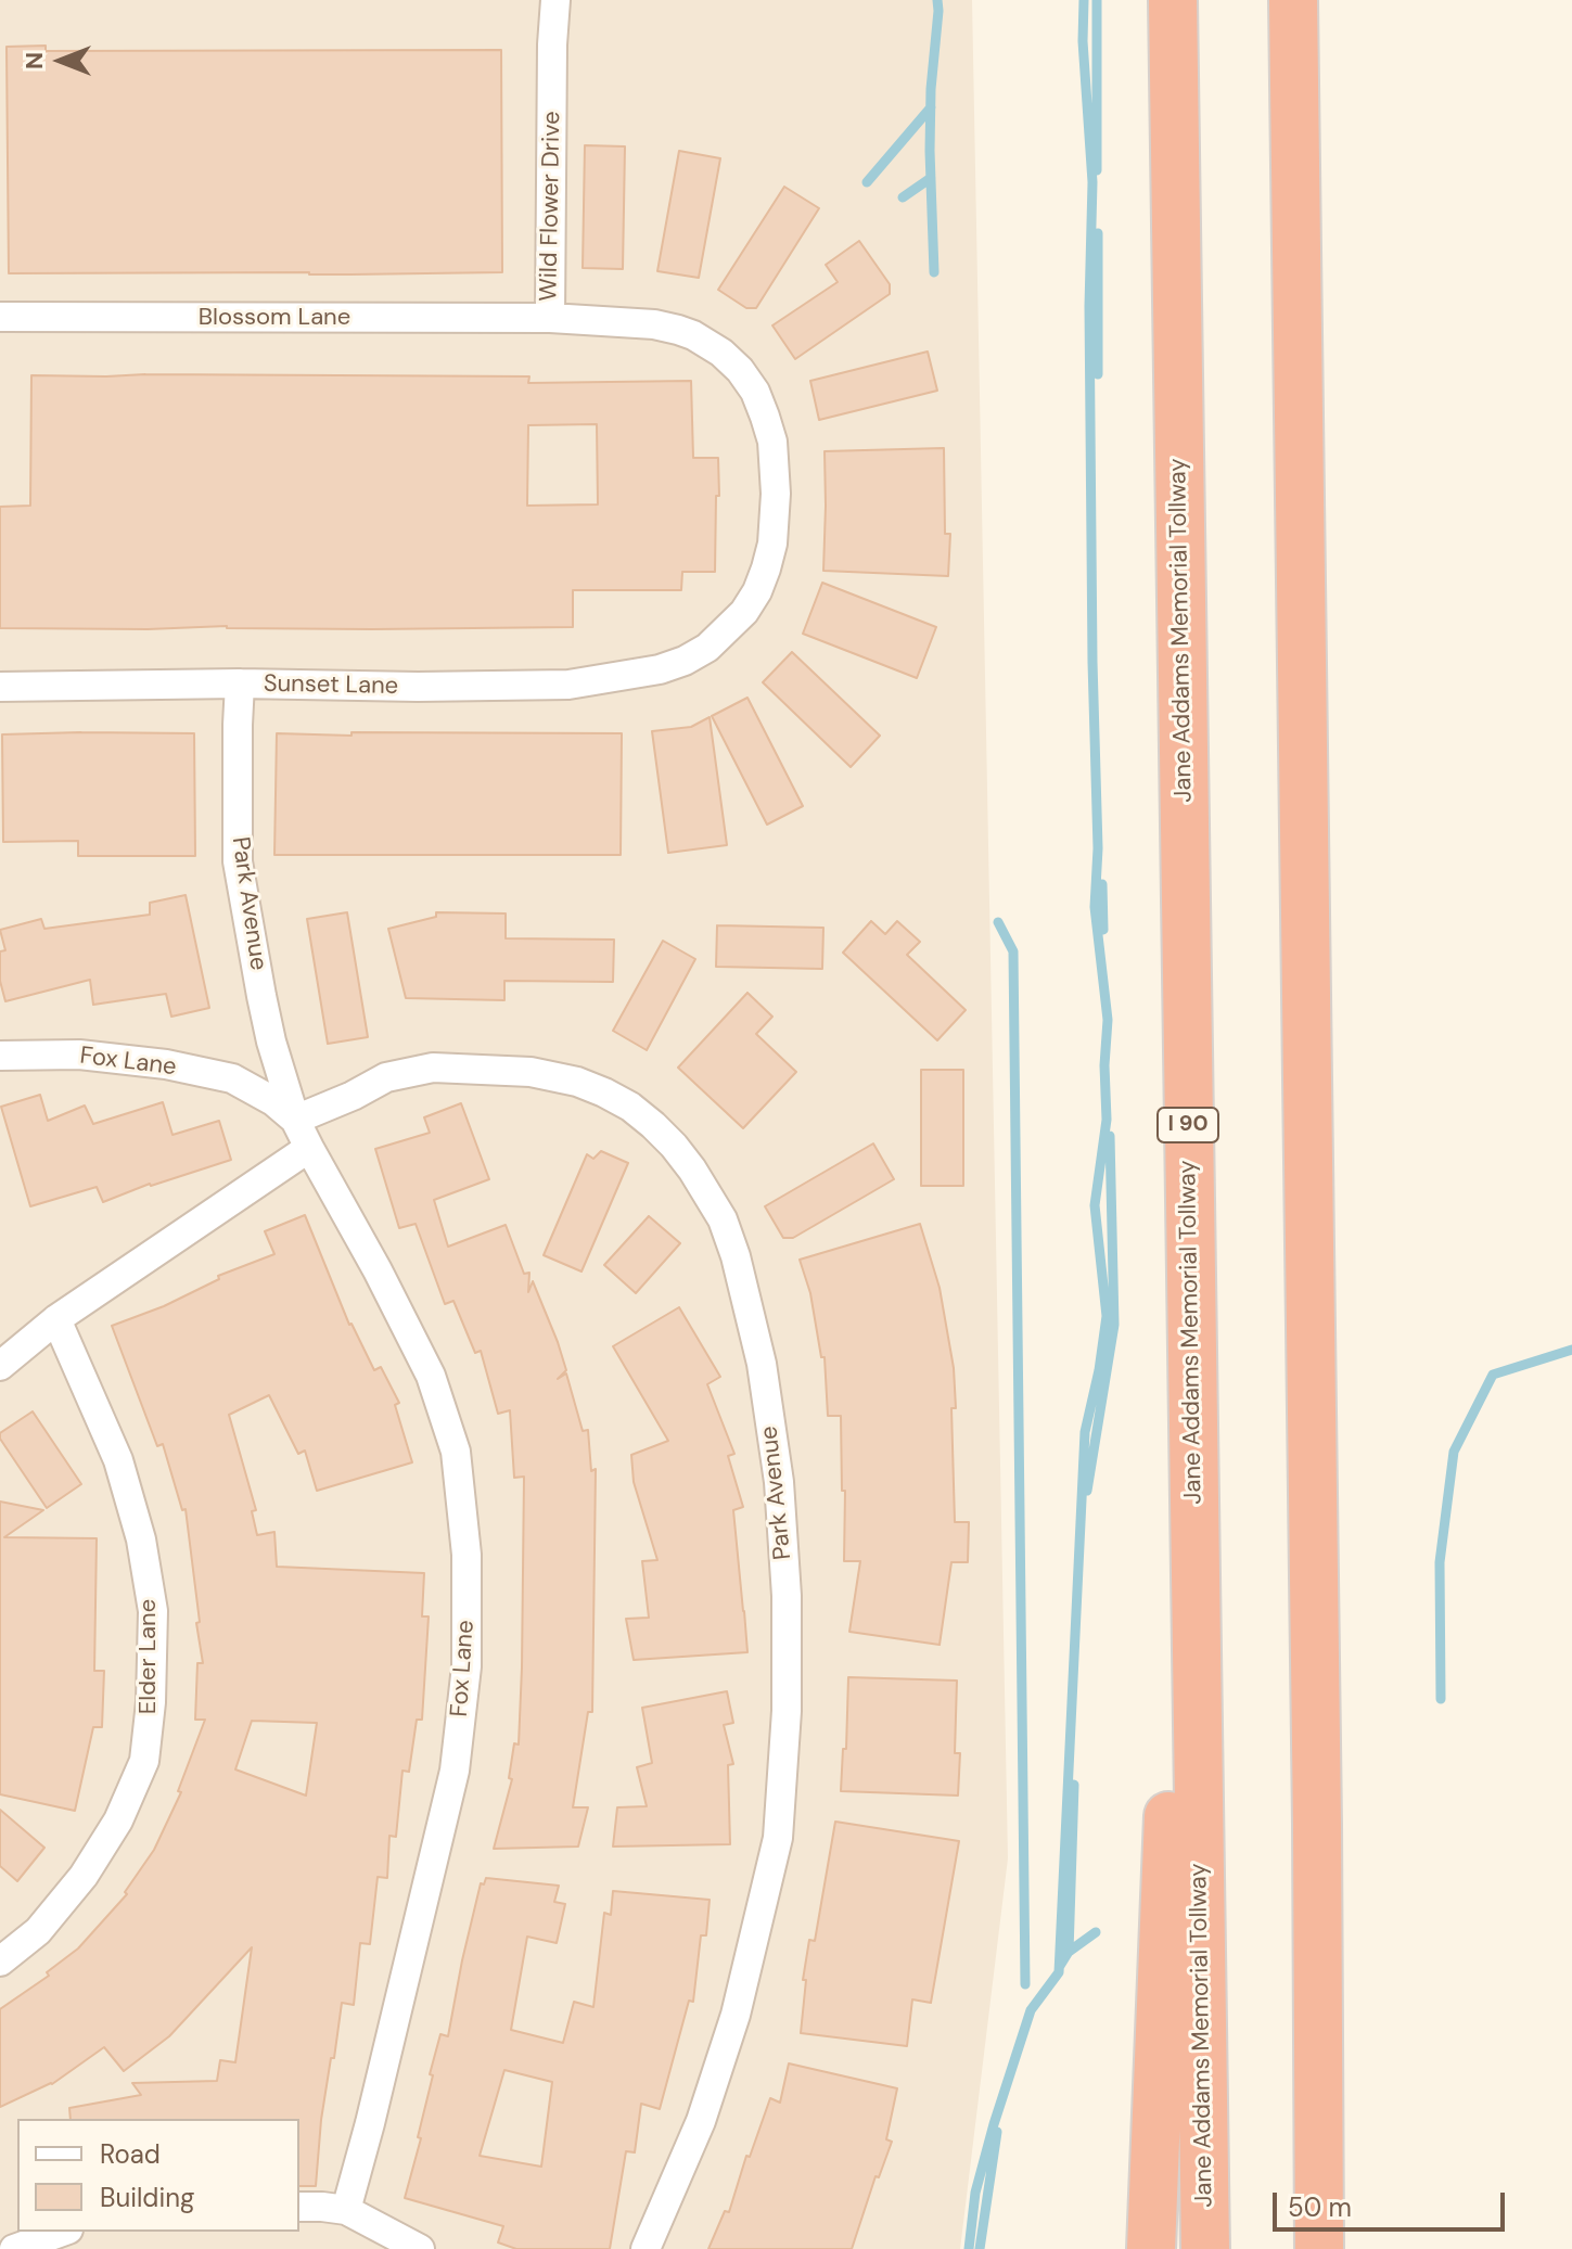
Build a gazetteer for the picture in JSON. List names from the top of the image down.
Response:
{
  "streets": {
    "highway": ["Jane Addams Memorial Tollway", "I 90"],
    "street": [
      "Wild Flower Drive",
      "Blossom Lane",
      "Sunset Lane",
      "Park Avenue",
      "Fox Lane",
      "Elder Lane"
    ]
  },
  "crossings": [
    ["Wild Flower Drive", "Blossom Lane"],
    ["Wild Flower Drive", "Sunset Lane"],
    ["Sunset Lane", "Park Avenue"],
    ["Park Avenue", "Fox Lane"]
  ],
  "legend": ["Road", "Building"],
  "scale_bar": "50 m",
  "north": "left"
}
